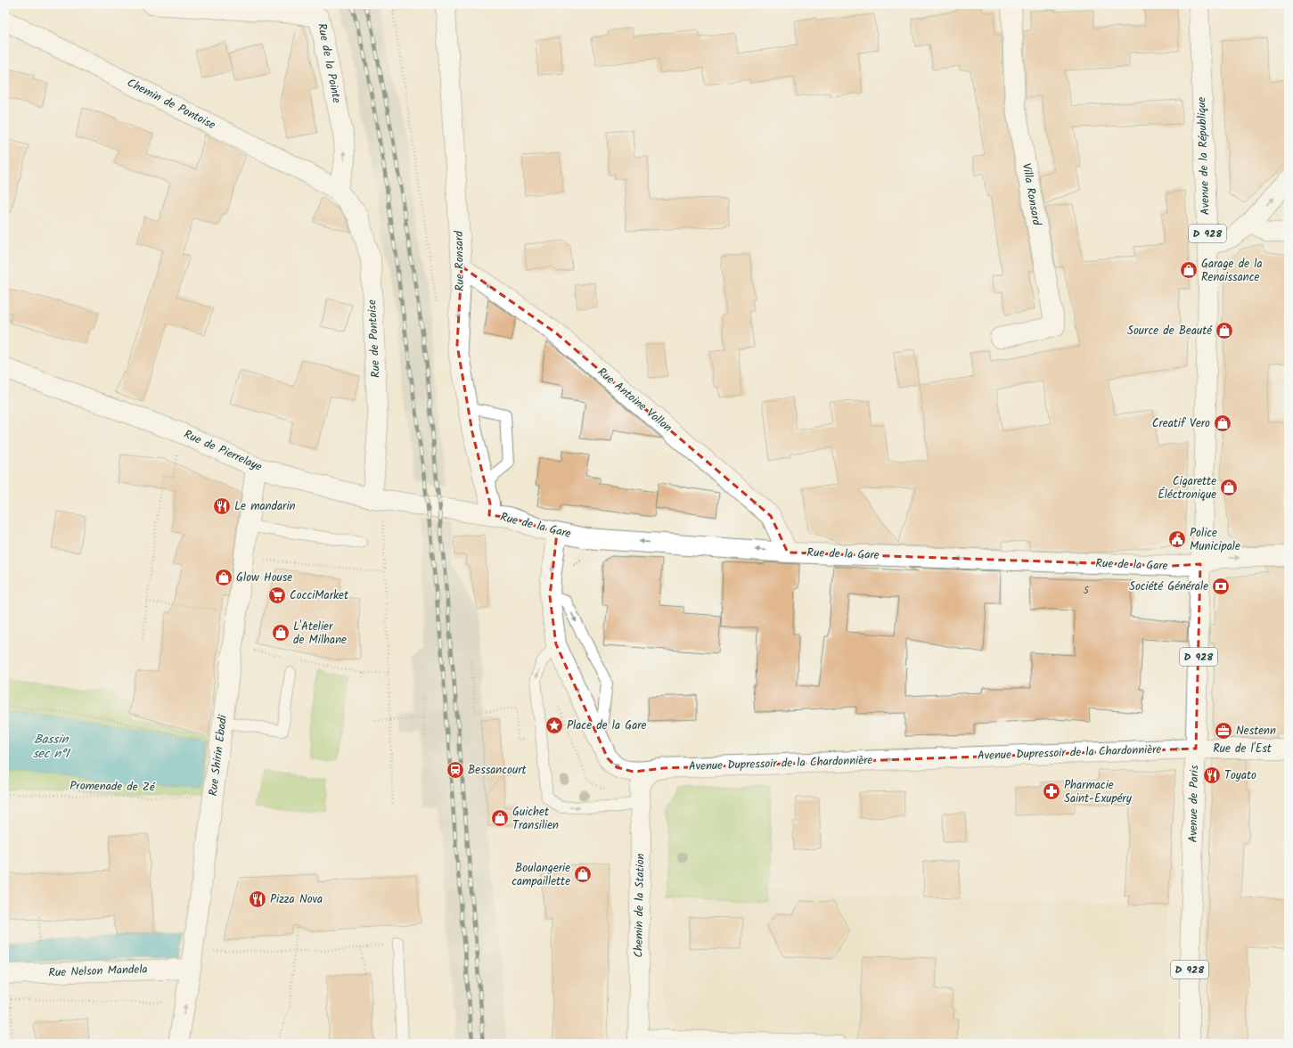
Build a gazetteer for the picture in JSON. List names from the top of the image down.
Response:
{
  "streets": {
    "street": [
      "Rue de la Pointe",
      "Chemin de Pontoise",
      "Avenue de la République",
      "Villa Ronsard",
      "D 928",
      "Rue Ronsard",
      "Rue de Pontoise",
      "Rue Antoine Vollon",
      "Rue de Pierrelaye",
      "Rue de la Gare",
      "Rue de l'Est",
      "Avenue Dupressoir de la Chardonnière",
      "Rue Shirin Ebadi",
      "Avenue de Paris",
      "Chemin de la Station",
      "Rue Nelson Mandela"
    ],
    "path": ["Promenade de Zé"]
  },
  "crossings": [
    ["Rue de la Pointe", "Chemin de Pontoise"],
    ["Rue de la Pointe", "Rue de Pontoise"],
    ["Chemin de Pontoise", "Rue de Pontoise"],
    ["Avenue de la République", "Rue de la Gare"],
    ["Avenue de la République", "Avenue de Paris"],
    ["Rue Ronsard", "Rue Antoine Vollon"],
    ["Rue Ronsard", "Rue de Pierrelaye"],
    ["Rue Ronsard", "Rue de la Gare"],
    ["Rue de Pontoise", "Rue de Pierrelaye"],
    ["Rue Antoine Vollon", "Rue de la Gare"],
    ["Rue de Pierrelaye", "Rue de la Gare"],
    ["Rue de Pierrelaye", "Rue Shirin Ebadi"],
    ["Rue de la Gare", "Avenue Dupressoir de la Chardonnière"],
    ["Rue de la Gare", "Avenue de Paris"],
    ["Rue de l'Est", "Avenue Dupressoir de la Chardonnière"],
    ["Rue de l'Est", "Avenue de Paris"],
    ["Avenue Dupressoir de la Chardonnière", "Avenue de Paris"],
    ["Avenue Dupressoir de la Chardonnière", "Chemin de la Station"],
    ["Rue Shirin Ebadi", "Promenade de Zé"],
    ["Rue Shirin Ebadi", "Rue Nelson Mandela"]
  ],
  "one_way": ["Rue Antoine Vollon", "Avenue Dupressoir de la Chardonnière"],
  "water": ["Bassin sec n°1"],
  "places": {
    "shop": [
      "Garage de la Renaissance",
      "Source de Beauté",
      "Creatif Vero",
      "Cigarette Éléctronique",
      "Glow House",
      "L'Atelier de Milhane",
      "Guichet Transilien",
      "Boulangerie campaillette"
    ],
    "restaurant": ["Le mandarin", "Toyato", "Pizza Nova"],
    "public building": ["Police Municipale"],
    "bank": ["Société Générale"],
    "supermarket": ["CocciMarket"],
    "place": ["Place de la Gare"],
    "office": ["Nestenn"],
    "station": ["Bessancourt"],
    "pharmacy": ["Pharmacie Saint-Exupéry"]
  },
  "house_numbers": ["5"]
}
